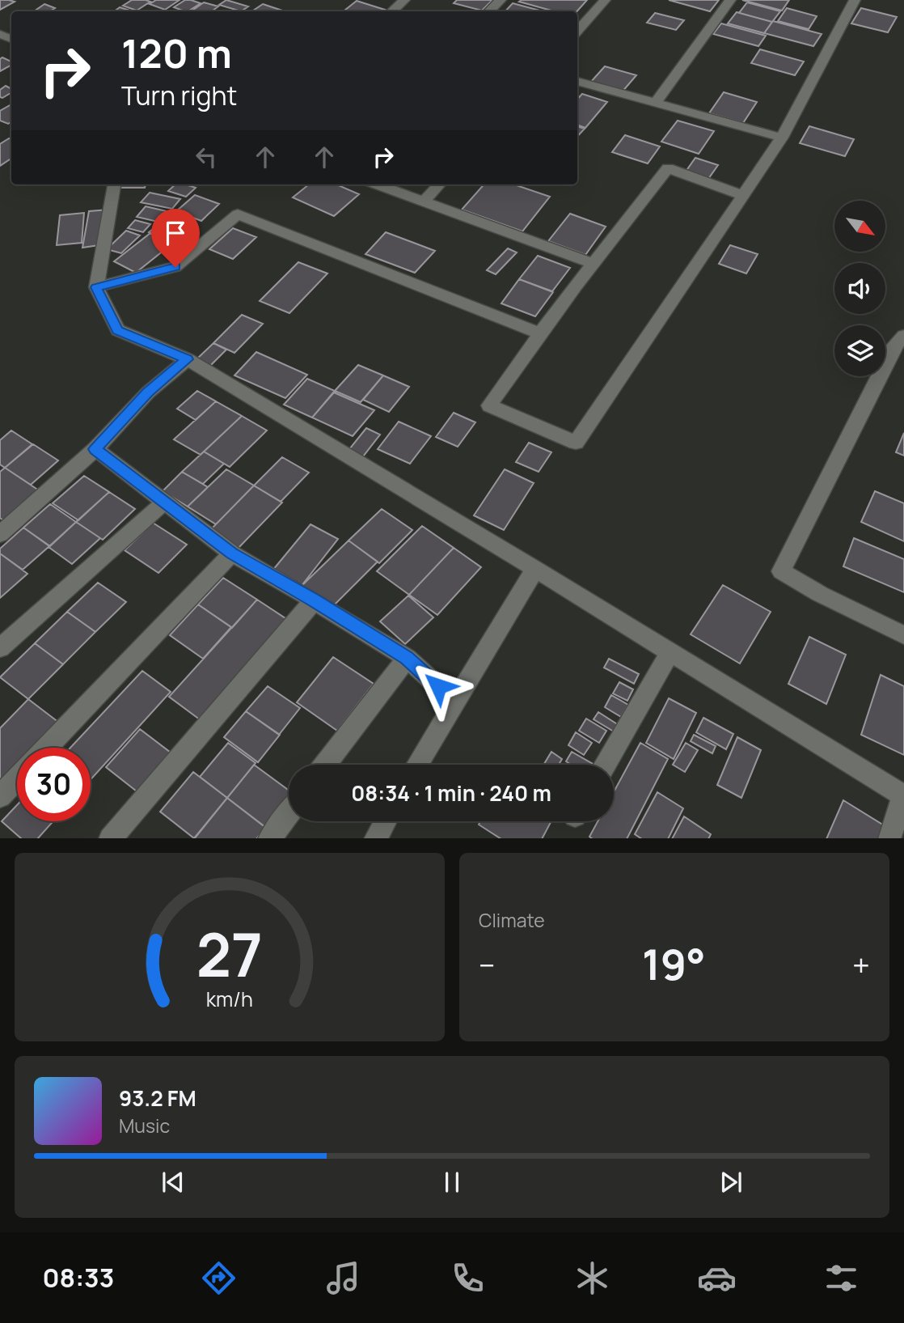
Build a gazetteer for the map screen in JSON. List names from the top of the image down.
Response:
{
  "north": "bottom right",
  "page": {
    "turn": ["120 m", "Turn right"],
    "limit": "30",
    "trip": "08:34 · 1 min · 240 m",
    "tile": "Climate",
    "heat": ["−", "19°", "+"],
    "song": ["93.2 FM", "Music"],
    "tabs": "08:33",
    "gauge": ["27", "km/h"]
  }
}
